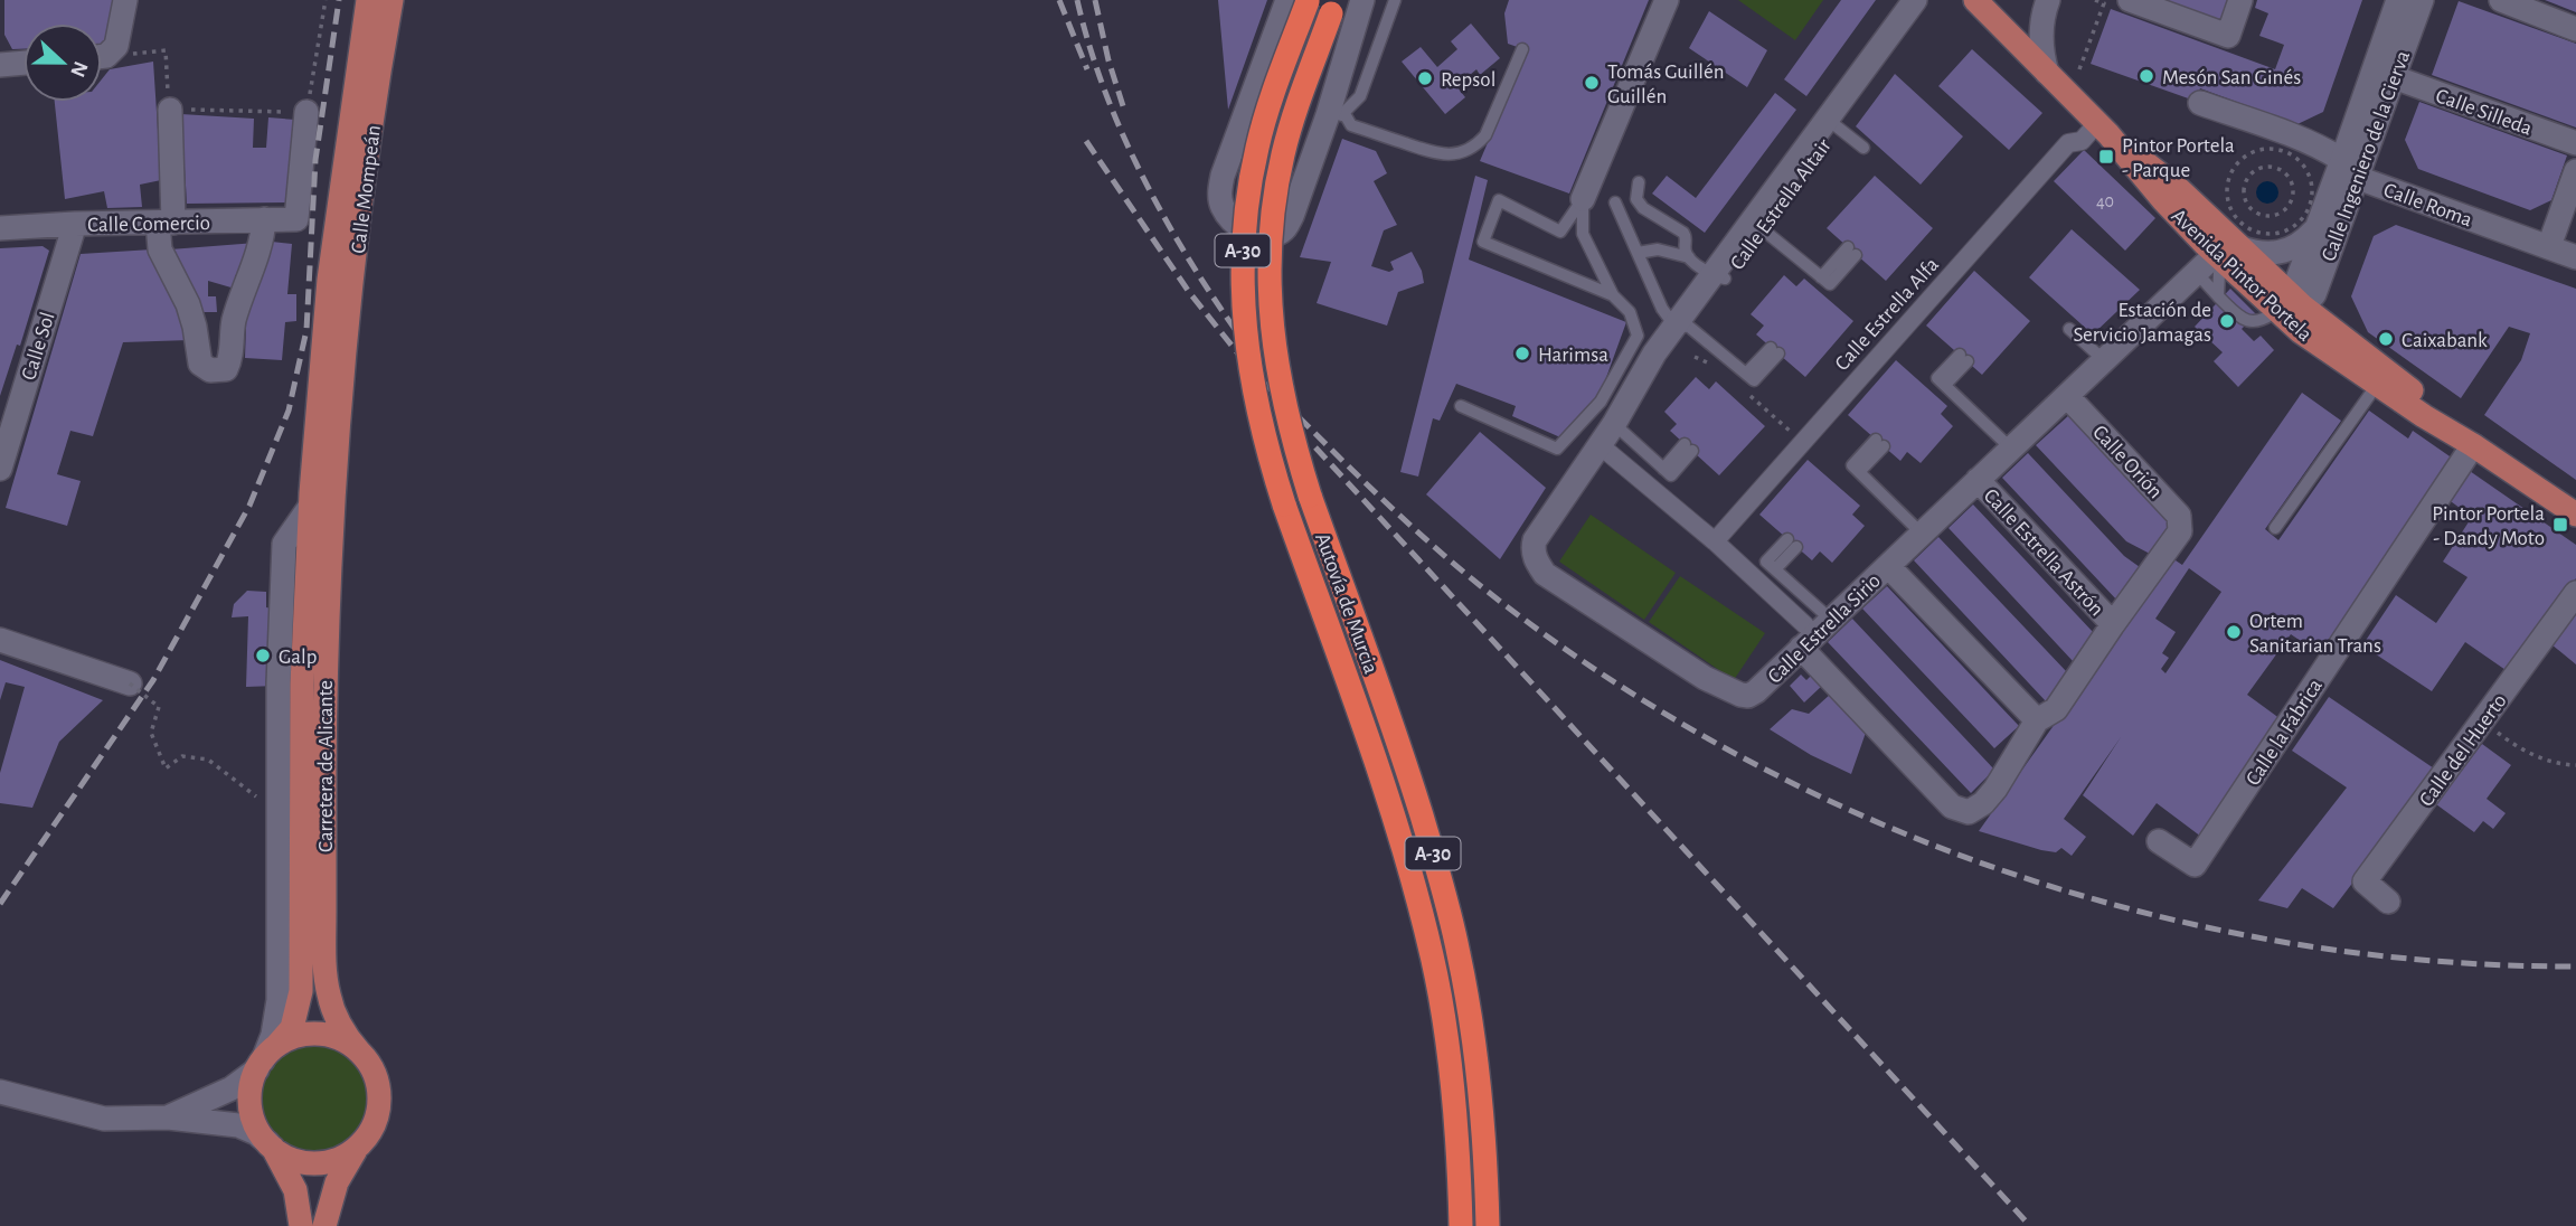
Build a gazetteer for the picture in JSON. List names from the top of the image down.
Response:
{
  "streets": {
    "highway": ["A-30", "Autovía de Murcia"],
    "main road": ["Calle Mompeán", "Avenida Pintor Portela", "Carretera de Alicante"],
    "street": [
      "Calle Silleda",
      "Calle Ingeniero de la Cierva",
      "Calle Estrella Altair",
      "Calle Roma",
      "Calle Comercio",
      "Calle Estrella Alfa",
      "Calle Sol",
      "Calle Orión",
      "Calle Estrella Astrón",
      "Calle Estrella Sirio",
      "Calle la Fábrica",
      "Calle del Huerto"
    ]
  },
  "crossings": [
    ["Calle Silleda", "Calle Ingeniero de la Cierva"],
    ["Calle Ingeniero de la Cierva", "Calle Roma"],
    ["Calle Ingeniero de la Cierva", "Avenida Pintor Portela"],
    ["Calle Mompeán", "Carretera de Alicante"],
    ["Calle Estrella Altair", "Calle Estrella Sirio"],
    ["Calle Comercio", "Calle Sol"],
    ["Avenida Pintor Portela", "Calle Estrella Alfa"],
    ["Avenida Pintor Portela", "Calle Estrella Sirio"],
    ["Avenida Pintor Portela", "Calle la Fábrica"],
    ["Calle Orión", "Calle Estrella Astrón"],
    ["Calle Orión", "Calle Estrella Sirio"],
    ["Calle Estrella Astrón", "Calle Estrella Sirio"]
  ],
  "places": {
    "other": [
      "Mesón San Ginés",
      "Repsol",
      "Tomás Guillén Guillén",
      "Estación de Servicio Jamagas",
      "Caixabank",
      "Harimsa",
      "Ortem Sanitarian Trans",
      "Galp"
    ],
    "transit": ["Pintor Portela - Parque", "Pintor Portela - Dandy Moto"]
  },
  "house_numbers": ["40"],
  "north": "right"
}
